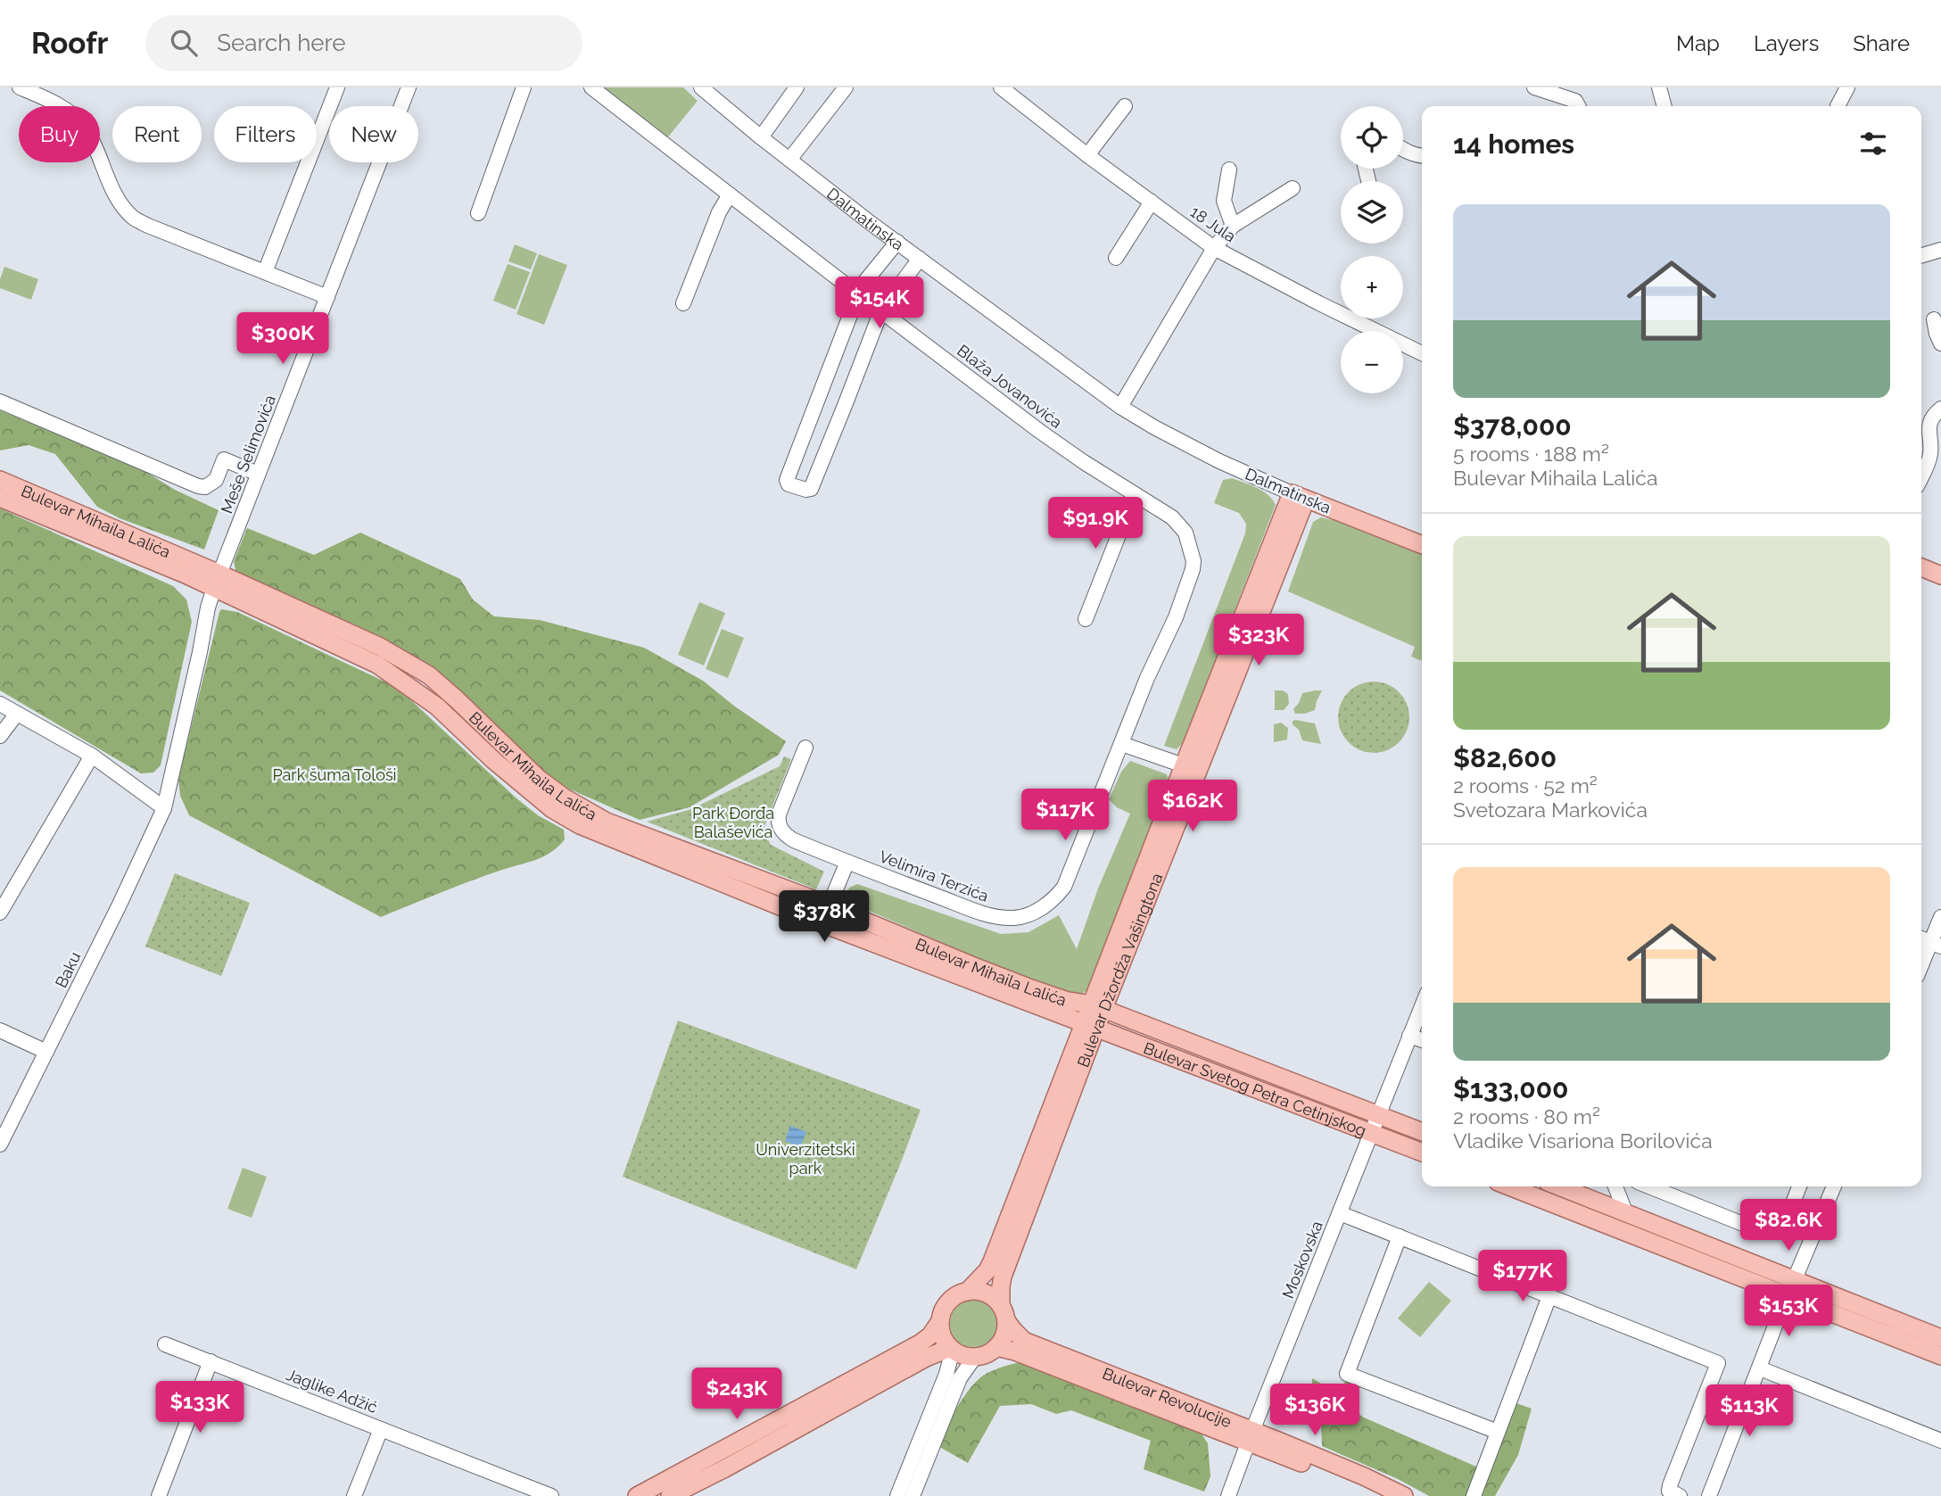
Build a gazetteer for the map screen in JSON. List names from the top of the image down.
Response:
{
  "streets": {
    "main road": [
      "Dalmatinska",
      "Bulevar Mihaila Lalića",
      "Bulevar Džordža Vašingtona",
      "Bulevar Svetog Petra Cetinjskog",
      "Bulevar Revolucije"
    ],
    "street": [
      "18 Jula",
      "Blaža Jovanovića",
      "Meše Selimovića",
      "Velimira Terzića",
      "Baku",
      "Moskovska",
      "Jaglike Adžić"
    ]
  },
  "crossings": [
    ["Dalmatinska", "Bulevar Džordža Vašingtona"],
    ["Blaža Jovanovića", "Velimira Terzića"],
    ["Meše Selimovića", "Bulevar Mihaila Lalića"],
    ["Meše Selimovića", "Baku"],
    ["Bulevar Mihaila Lalića", "Baku"],
    ["Bulevar Mihaila Lalića", "Bulevar Džordža Vašingtona"],
    ["Bulevar Mihaila Lalića", "Bulevar Svetog Petra Cetinjskog"],
    ["Bulevar Džordža Vašingtona", "Bulevar Svetog Petra Cetinjskog"],
    ["Bulevar Džordža Vašingtona", "Bulevar Revolucije"],
    ["Bulevar Svetog Petra Cetinjskog", "Moskovska"],
    ["Moskovska", "Bulevar Revolucije"]
  ],
  "parks": ["Park šuma Tološi", "Park Đorđa Balaševića", "Univerzitetski park"],
  "page": {
    "header": "Roofr",
    "search": "Search here",
    "nav": ["Map", "Layers", "Share"],
    "map_buttons": ["+", "−"],
    "chip": [
      "Buy",
      "Rent",
      "Filters",
      "New"
    ],
    "heading": "14 homes",
    "list": [
      {
        "name": "$378,000",
        "note": "5 rooms · 188 m² · Bulevar Mihaila Lalića"
      },
      {
        "name": "$82,600",
        "note": "2 rooms · 52 m² · Svetozara Markovića"
      },
      {
        "name": "$133,000",
        "note": "2 rooms · 80 m² · Vladike Visariona Borilovića"
      }
    ],
    "price": [
      "$154K",
      "$300K",
      "$91.9K",
      "$323K",
      "$162K",
      "$117K",
      "$378K",
      "$82.6K",
      "$177K",
      "$153K",
      "$243K",
      "$133K",
      "$136K",
      "$113K"
    ]
  }
}
